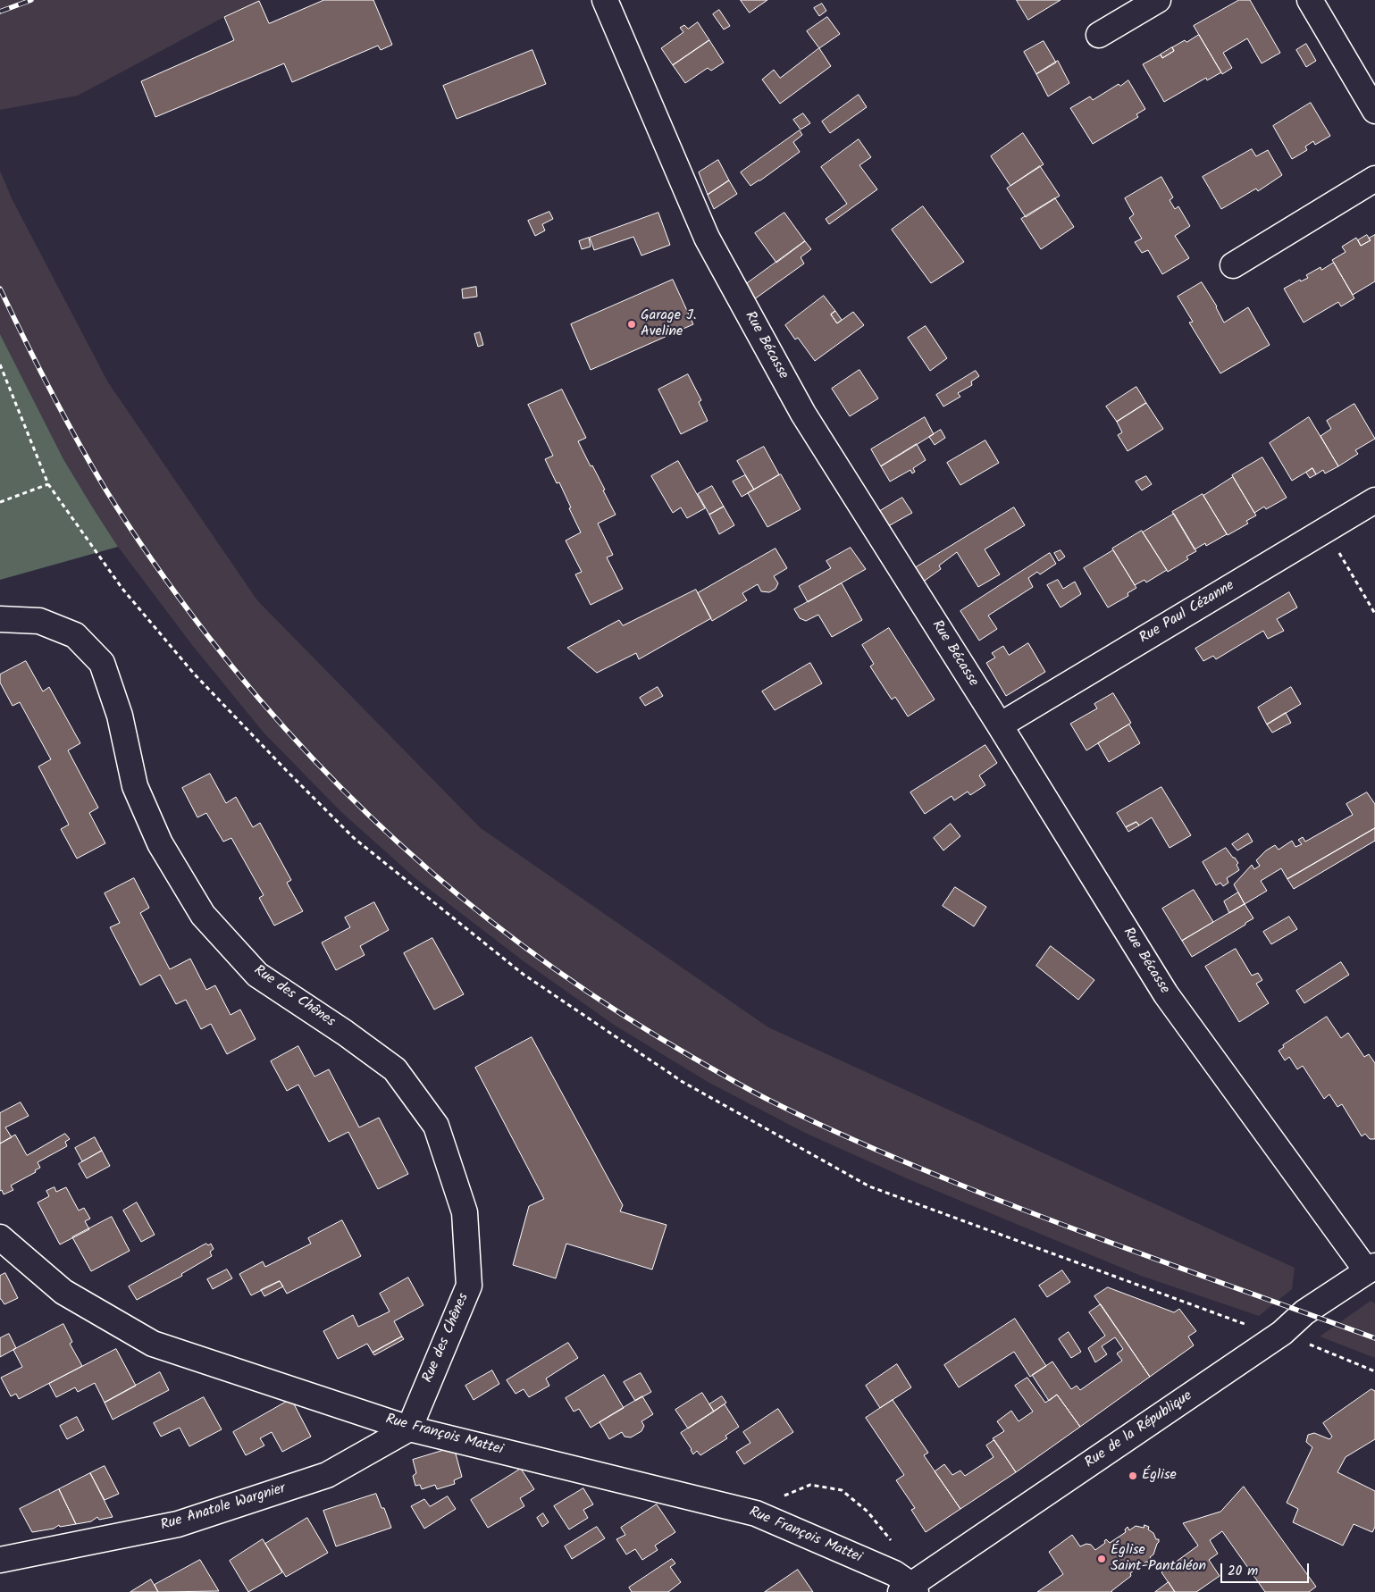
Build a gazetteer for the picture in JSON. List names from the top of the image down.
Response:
{
  "streets": {
    "street": [
      "Rue Bécasse",
      "Rue Paul Cézanne",
      "Rue des Chênes",
      "Rue de la République",
      "Rue François Mattei",
      "Rue Anatole Wargnier"
    ]
  },
  "crossings": [
    ["Rue Bécasse", "Rue Paul Cézanne"],
    ["Rue Bécasse", "Rue de la République"],
    ["Rue des Chênes", "Rue François Mattei"],
    ["Rue des Chênes", "Rue Anatole Wargnier"],
    ["Rue de la République", "Rue François Mattei"],
    ["Rue François Mattei", "Rue Anatole Wargnier"]
  ],
  "places": ["Garage J. Aveline", "Église", "Église Saint-Pantaléon"],
  "scale_bar": "20 m"
}
